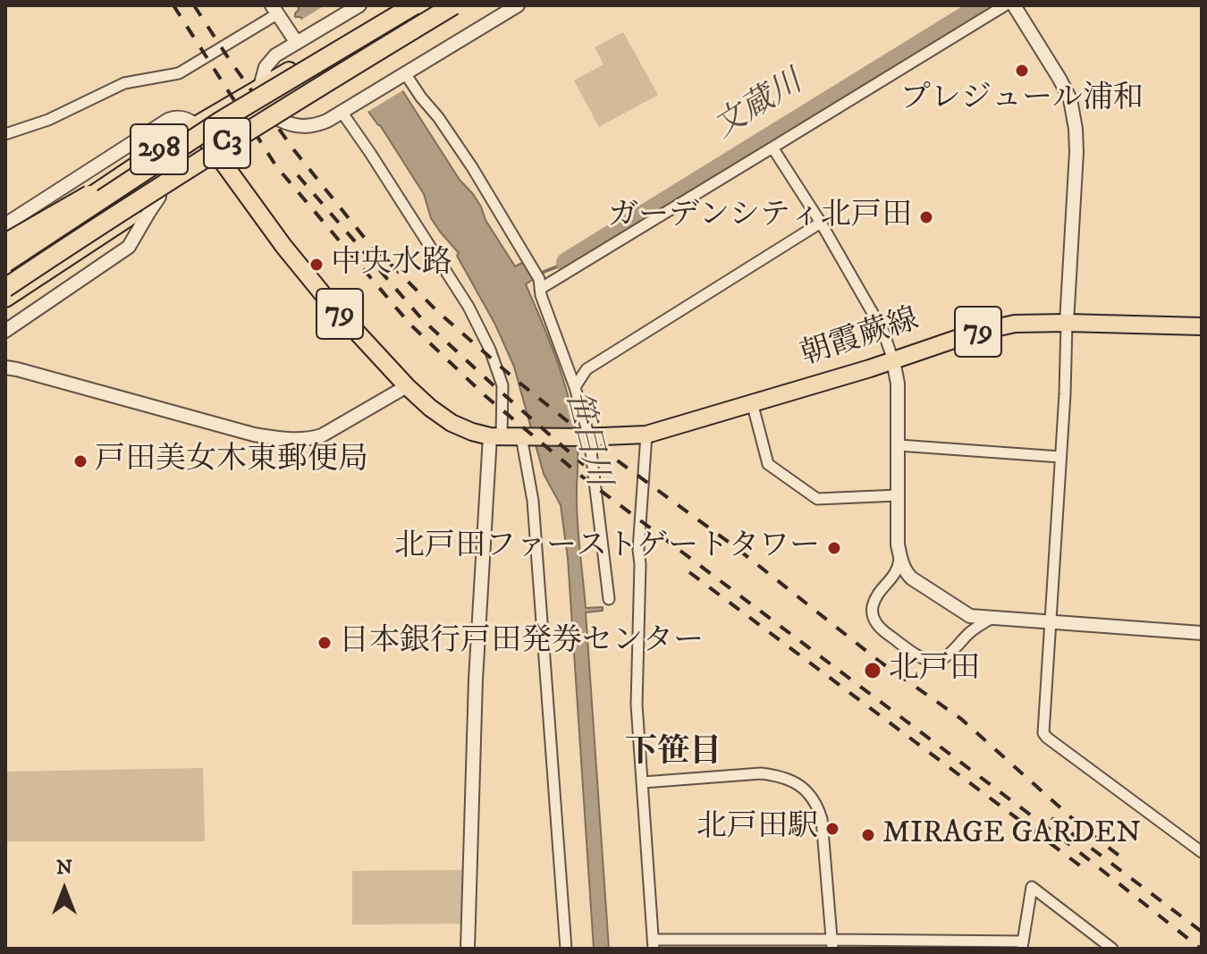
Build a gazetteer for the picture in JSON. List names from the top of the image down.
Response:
{
  "streets": {
    "highway": ["C3"],
    "main road": ["298", "79", "朝霞蕨線"]
  },
  "crossings": [
    ["298", "79"],
    ["79", "朝霞蕨線"]
  ],
  "districts": ["下笹目"],
  "water": ["文蔵川", "笹目川"],
  "places": [
    "プレジュール浦和",
    "ガーデンシティ北戸田",
    "中央水路",
    "戸田美女木東郵便局",
    "北戸田ファーストゲートタワー",
    "日本銀行戸田発券センター",
    "北戸田",
    "北戸田駅",
    "MIRAGE GARDEN"
  ],
  "north": "top"
}
